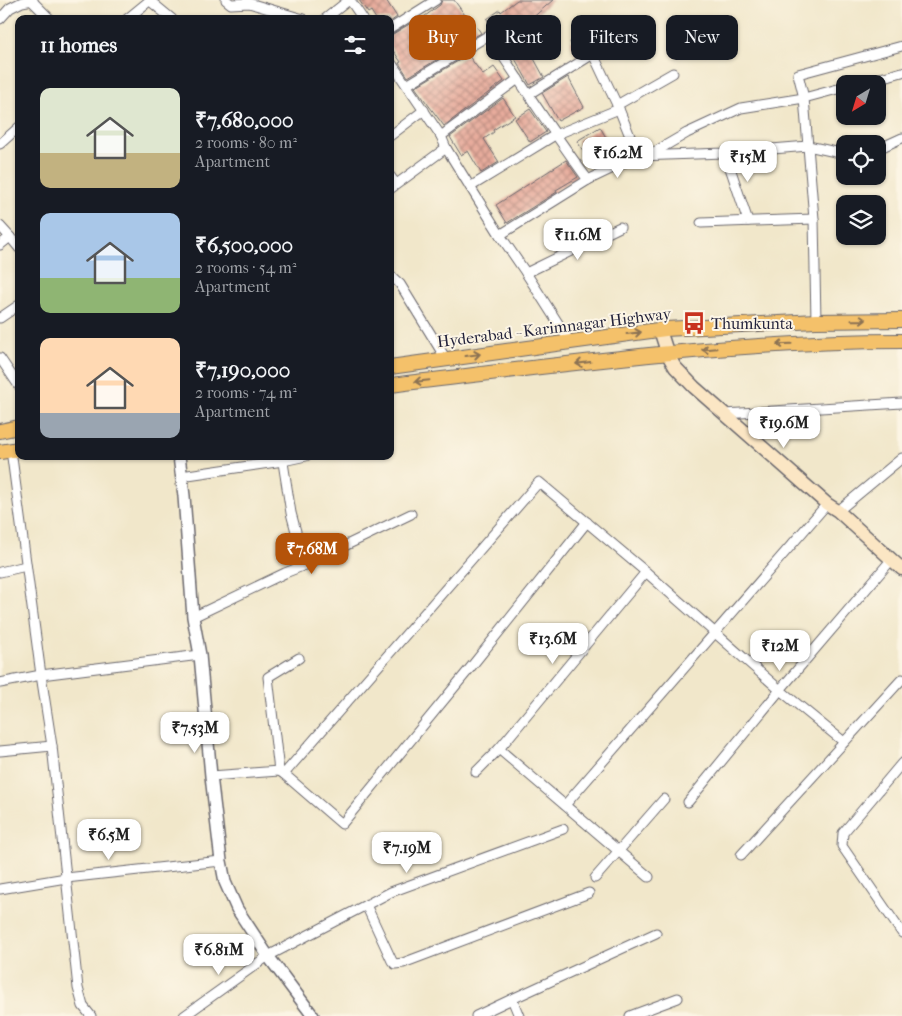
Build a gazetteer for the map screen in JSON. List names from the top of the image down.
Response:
{
  "streets": {
    "main road": ["Hyderabad - Karimnagar Highway"]
  },
  "places": {
    "bus stop": ["Thumkunta"]
  },
  "north": "bottom left",
  "page": {
    "chip": [
      "Buy",
      "Rent",
      "Filters",
      "New"
    ],
    "heading": "11 homes",
    "list": [
      {
        "name": "₹7,680,000",
        "note": "2 rooms · 80 m² · Apartment"
      },
      {
        "name": "₹6,500,000",
        "note": "2 rooms · 54 m² · Apartment"
      },
      {
        "name": "₹7,190,000",
        "note": "2 rooms · 74 m² · Apartment"
      }
    ],
    "price": [
      "₹16.2M",
      "₹15M",
      "₹11.6M",
      "₹19.6M",
      "₹7.68M",
      "₹13.6M",
      "₹12M",
      "₹7.53M",
      "₹6.5M",
      "₹7.19M",
      "₹6.81M"
    ]
  }
}
